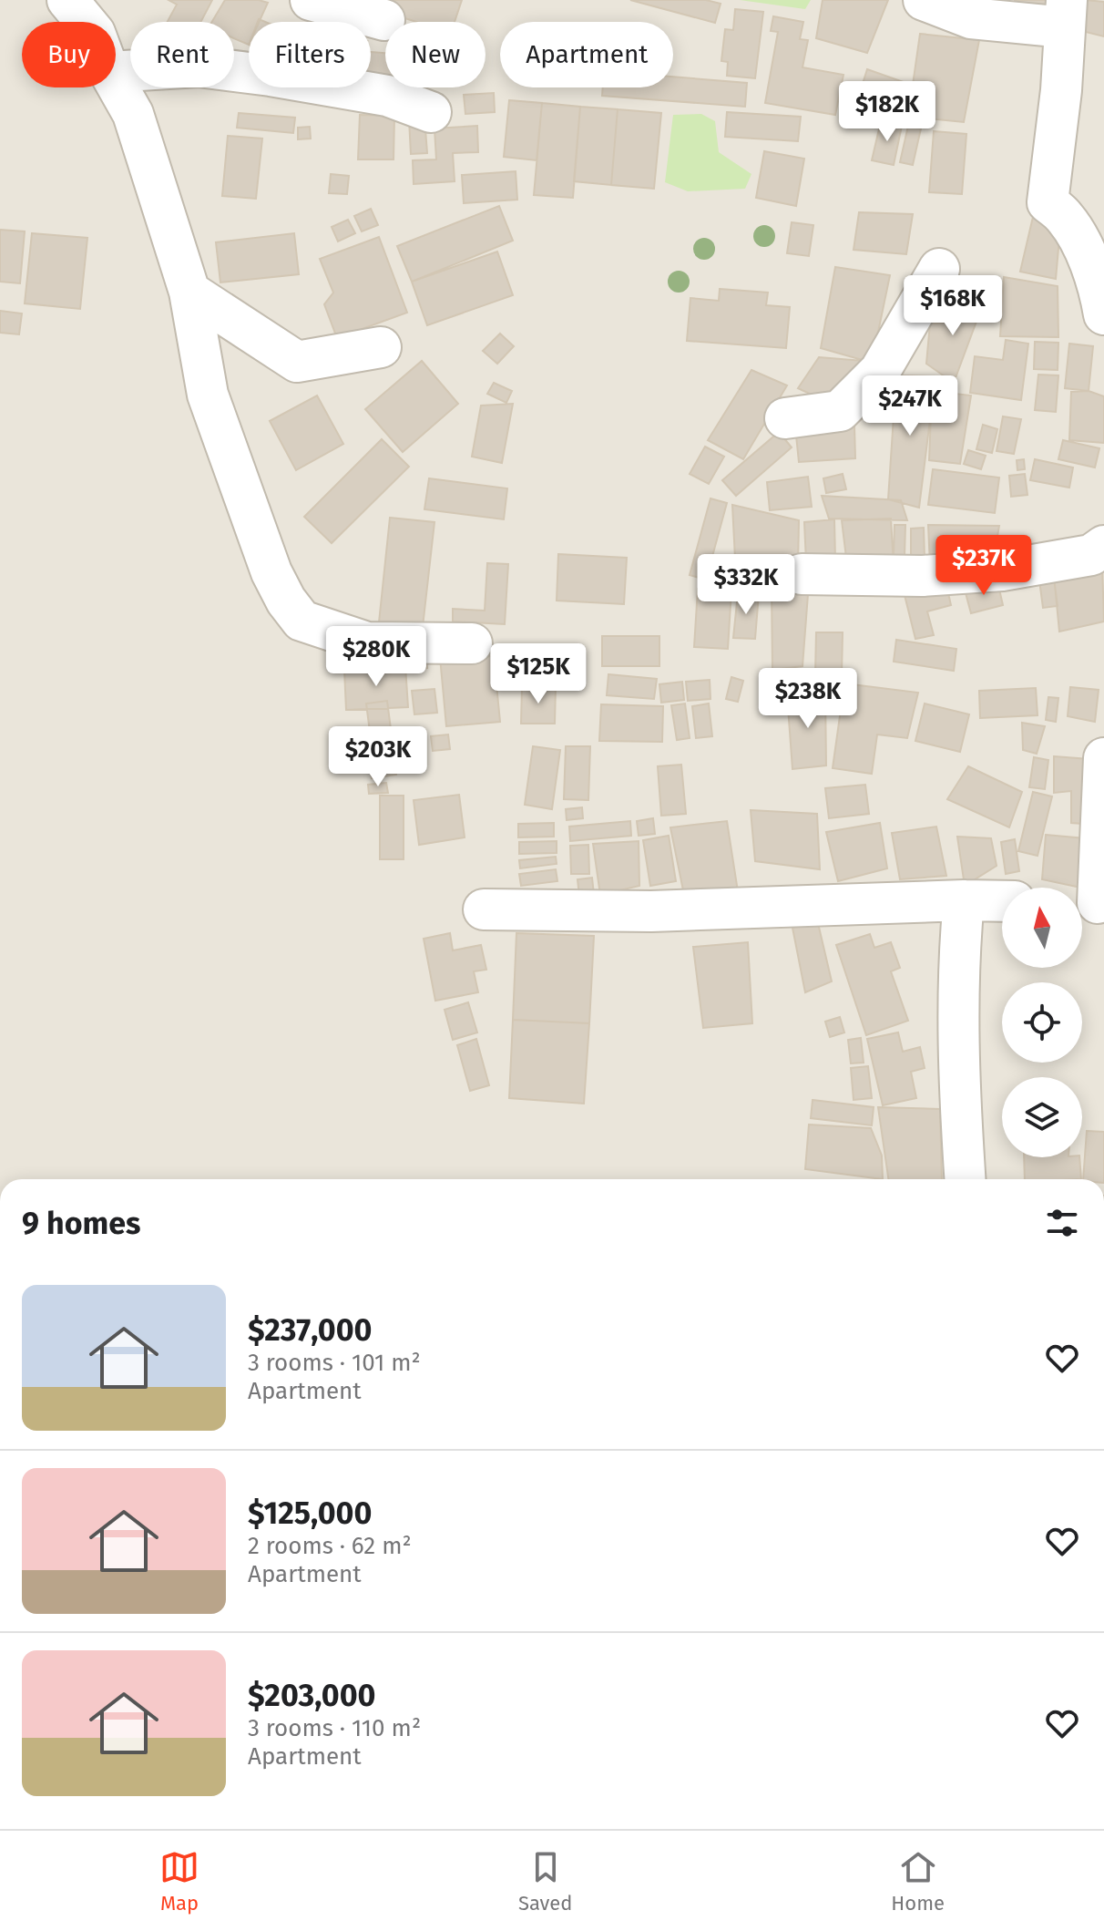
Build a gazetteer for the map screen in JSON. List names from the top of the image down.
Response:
{
  "north": "top",
  "page": {
    "chip": [
      "Buy",
      "Rent",
      "Filters",
      "New",
      "Apartment"
    ],
    "price": [
      "$182K",
      "$168K",
      "$247K",
      "$237K",
      "$332K",
      "$280K",
      "$125K",
      "$238K",
      "$203K"
    ],
    "heading": "9 homes",
    "list": [
      {
        "name": "$237,000",
        "note": "3 rooms · 101 m² · Apartment"
      },
      {
        "name": "$125,000",
        "note": "2 rooms · 62 m² · Apartment"
      },
      {
        "name": "$203,000",
        "note": "3 rooms · 110 m² · Apartment"
      }
    ],
    "tabs": ["Map", "Saved", "Home"]
  }
}
